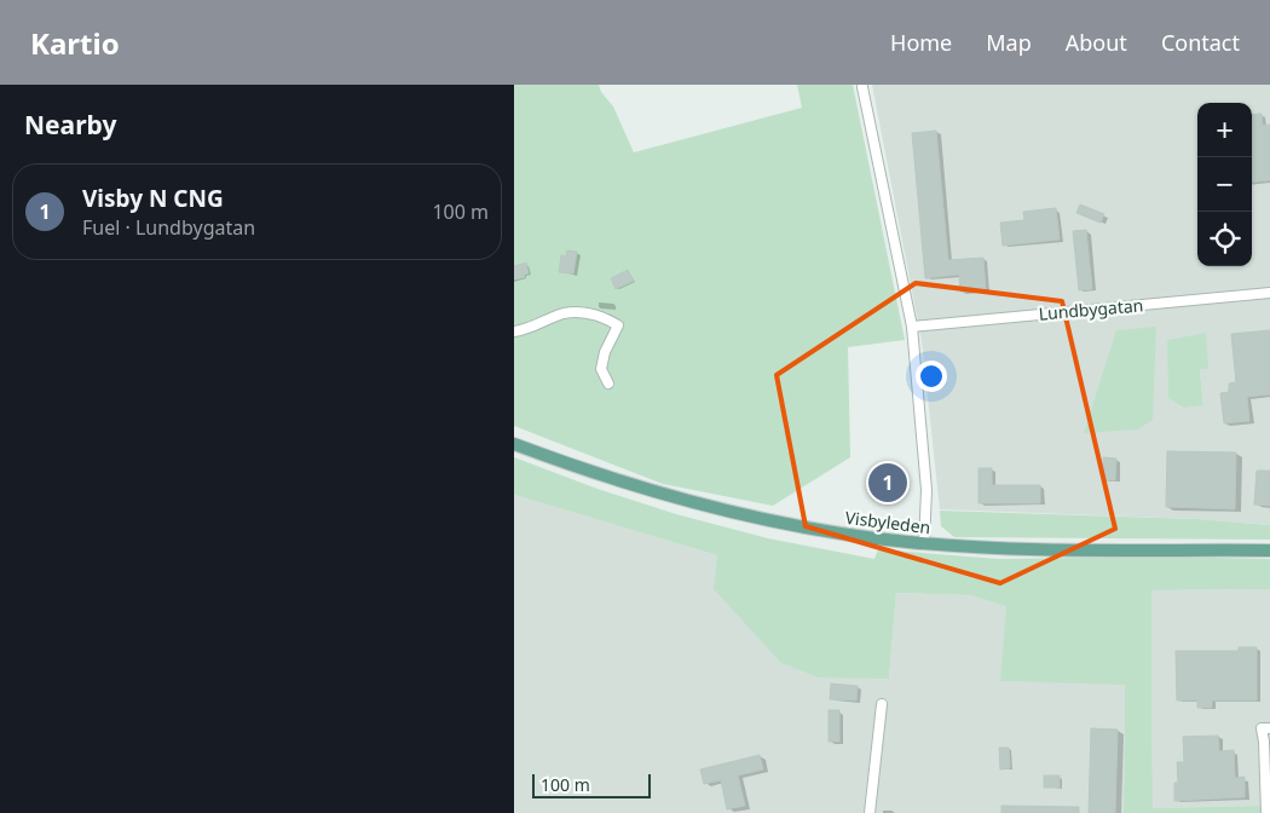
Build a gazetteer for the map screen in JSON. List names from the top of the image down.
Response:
{
  "streets": {
    "main road": ["Visbyleden"],
    "street": ["Lundbygatan"]
  },
  "scale_bar": "100 m",
  "page": {
    "header": "Kartio",
    "nav": [
      "Home",
      "Map",
      "About",
      "Contact"
    ],
    "heading": "Nearby",
    "map_buttons": ["+", "−"],
    "list": [
      {
        "mark": "1",
        "name": "Visby N CNG",
        "note": "Fuel · Lundbygatan",
        "value": "100 m"
      }
    ],
    "pins": "1",
    "scale": "100 m"
  }
}
